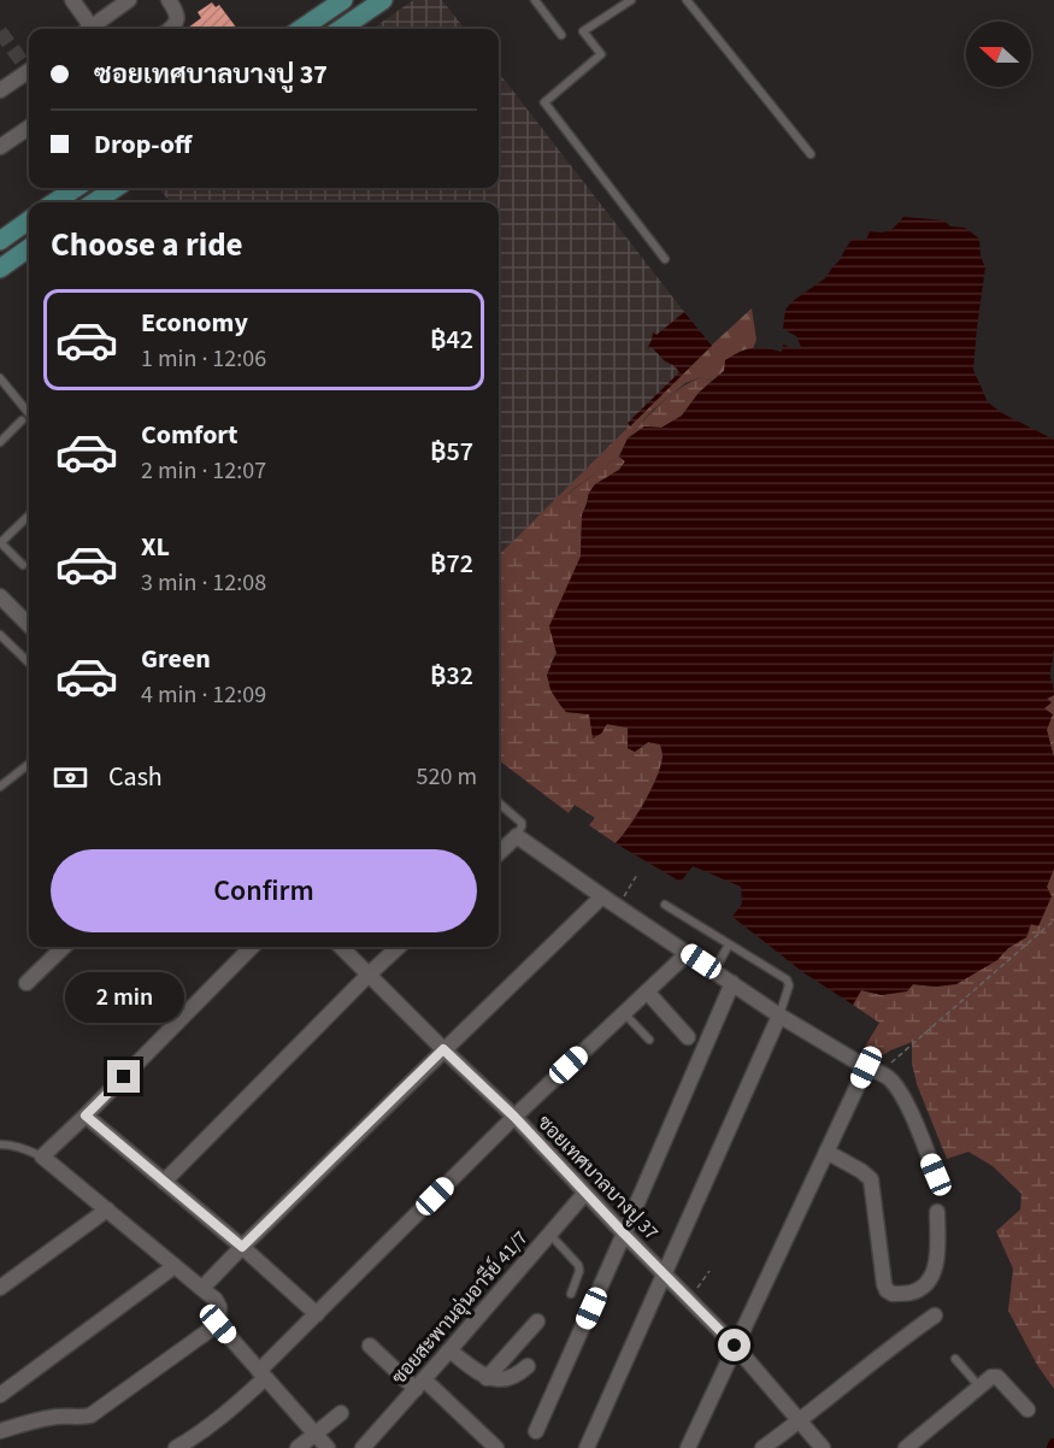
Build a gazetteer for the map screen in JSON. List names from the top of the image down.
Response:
{
  "streets": {
    "street": ["ซอยเทศบาลบางปู 37", "ซอยสะพานอุ่นอารีย์ 41/7"]
  },
  "crossings": [
    ["ซอยเทศบาลบางปู 37", "ซอยสะพานอุ่นอารีย์ 41/7"]
  ],
  "north": "left",
  "page": {
    "banner": ["ซอยเทศบาลบางปู 37", "Drop-off"],
    "heading": "Choose a ride",
    "list": [
      {
        "name": "Economy",
        "note": "1 min · 12:06",
        "value": "฿42"
      },
      {
        "name": "Comfort",
        "note": "2 min · 12:07",
        "value": "฿57"
      },
      {
        "name": "XL",
        "note": "3 min · 12:08",
        "value": "฿72"
      },
      {
        "name": "Green",
        "note": "4 min · 12:09",
        "value": "฿32"
      }
    ],
    "pay": ["Cash", "520 m"],
    "buttons": "Confirm",
    "bubble": "2 min"
  }
}
